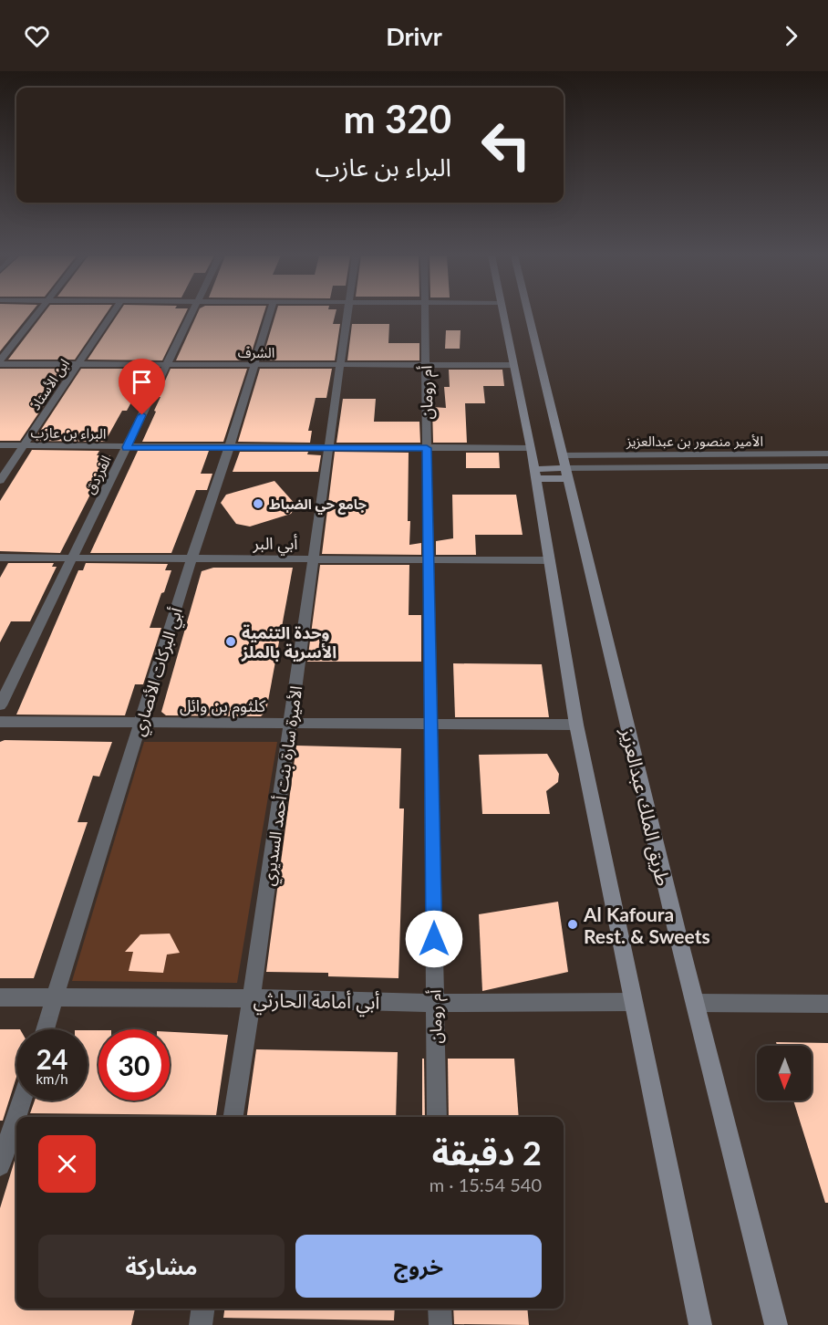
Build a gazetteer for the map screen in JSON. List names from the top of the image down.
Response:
{
  "streets": {
    "main road": ["طريق الملك عبدالعزيز"],
    "street": [
      "الشرف",
      "ابن الأستاذ",
      "أم رومان",
      "البراء بن عازب",
      "الأمير منصور بن عبدالعزيز",
      "الفرزدق",
      "أبي البر",
      "أبي البركات الأنصاري",
      "كلثوم بن وائل",
      "الأميرة سارة بنت أحمد السديري",
      "أبي أمامة الحارثي"
    ]
  },
  "crossings": [
    ["الشرف", "ابن الأستاذ"],
    ["الشرف", "أم رومان"],
    ["الشرف", "الفرزدق"],
    ["الشرف", "أبي البركات الأنصاري"],
    ["الشرف", "الأميرة سارة بنت أحمد السديري"],
    ["ابن الأستاذ", "البراء بن عازب"],
    ["أم رومان", "البراء بن عازب"],
    ["أم رومان", "أبي البر"],
    ["أم رومان", "كلثوم بن وائل"],
    ["أم رومان", "أبي أمامة الحارثي"],
    ["البراء بن عازب", "الفرزدق"],
    ["البراء بن عازب", "أبي البركات الأنصاري"],
    ["البراء بن عازب", "الأميرة سارة بنت أحمد السديري"],
    ["الأمير منصور بن عبدالعزيز", "طريق الملك عبدالعزيز"],
    ["الفرزدق", "أبي البر"],
    ["أبي البر", "أبي البركات الأنصاري"],
    ["أبي البر", "الأميرة سارة بنت أحمد السديري"],
    ["أبي البركات الأنصاري", "كلثوم بن وائل"],
    ["أبي البركات الأنصاري", "أبي أمامة الحارثي"],
    ["كلثوم بن وائل", "الأميرة سارة بنت أحمد السديري"],
    ["الأميرة سارة بنت أحمد السديري", "أبي أمامة الحارثي"]
  ],
  "places": ["جامع حي الضباط", "وحدة التنمية الأسرية بالملز", "Al Kafoura Rest. & Sweets"],
  "north": "bottom",
  "page": {
    "header": "Drivr",
    "turn": ["320 m", "البراء بن عازب"],
    "speed": "24 km/h",
    "limit": "30",
    "heading": ["2 دقيقة", "540 m · 15:54"],
    "buttons": ["خروج", "مشاركة"]
  }
}
